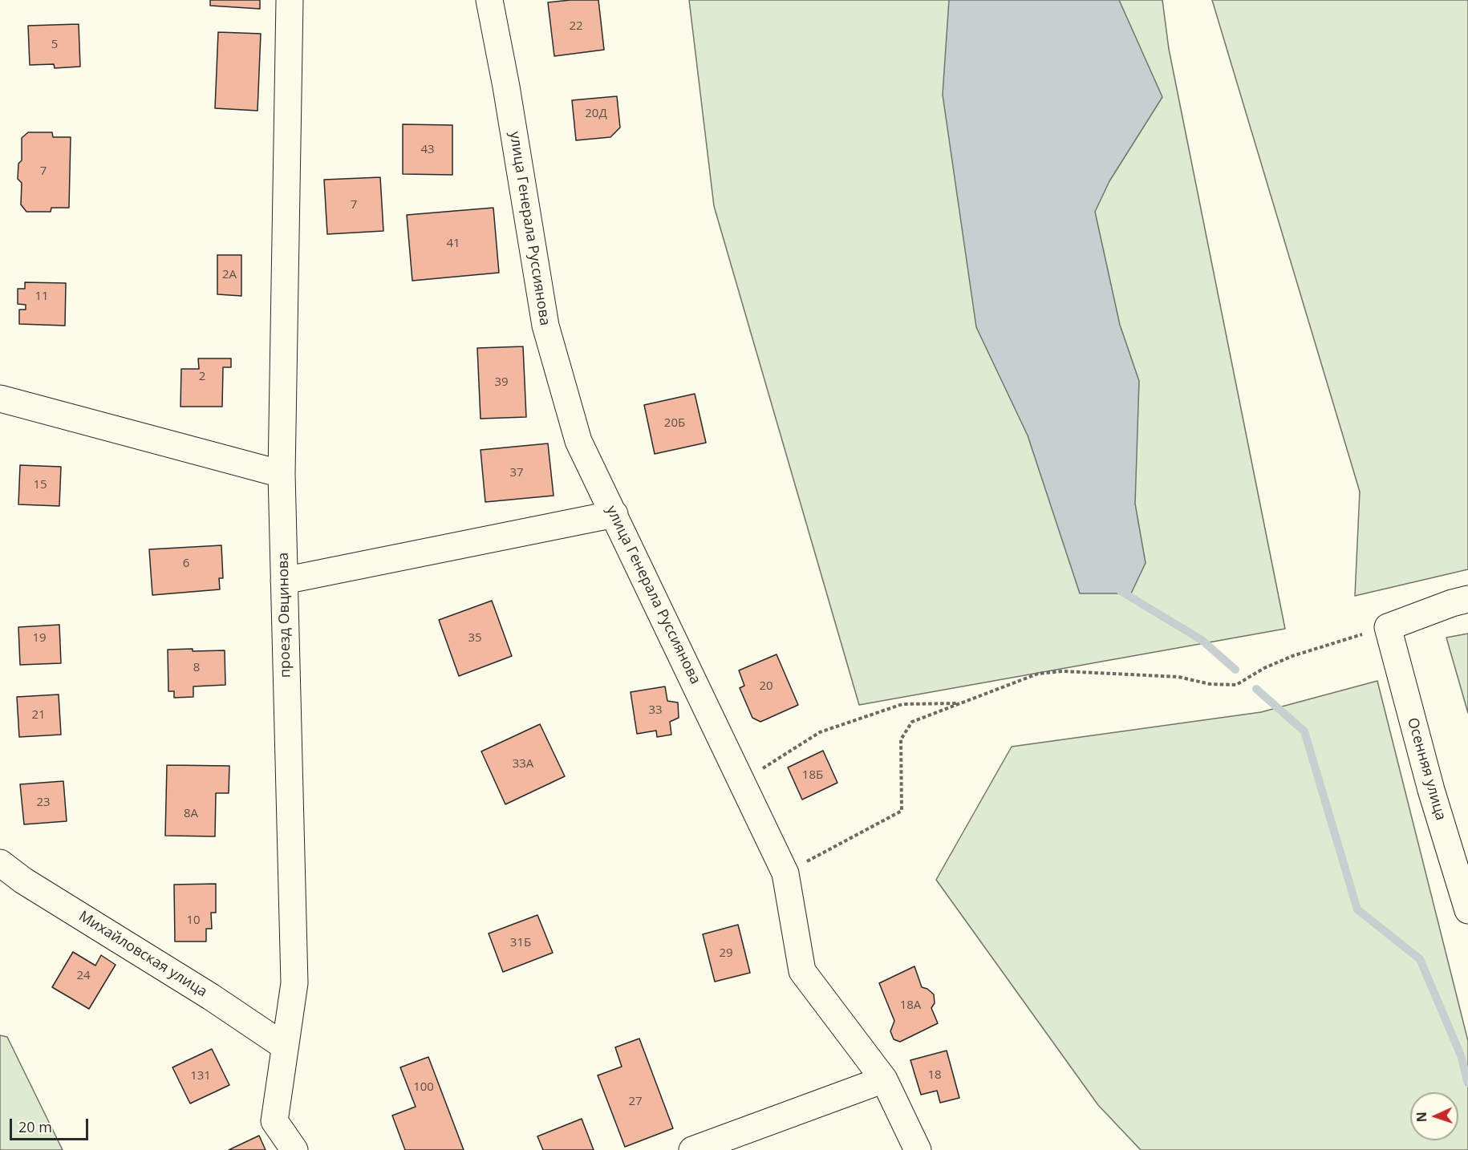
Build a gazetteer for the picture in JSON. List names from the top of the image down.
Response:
{
  "streets": {
    "street": [
      "улица Генерала Руссиянова",
      "проезд Овцинова",
      "Осенняя улица",
      "Михайловская улица"
    ]
  },
  "crossings": [
    ["проезд Овцинова", "Михайловская улица"]
  ],
  "house_numbers": [
    "22",
    "5",
    "20Д",
    "43",
    "7",
    "7",
    "41",
    "2А",
    "11",
    "2",
    "39",
    "20Б",
    "37",
    "15",
    "6",
    "19",
    "35",
    "8",
    "20",
    "33",
    "21",
    "33А",
    "18Б",
    "23",
    "8А",
    "10",
    "31Б",
    "29",
    "24",
    "18А",
    "18",
    "131",
    "100",
    "27"
  ],
  "scale_bar": "20 m",
  "north": "left"
}
